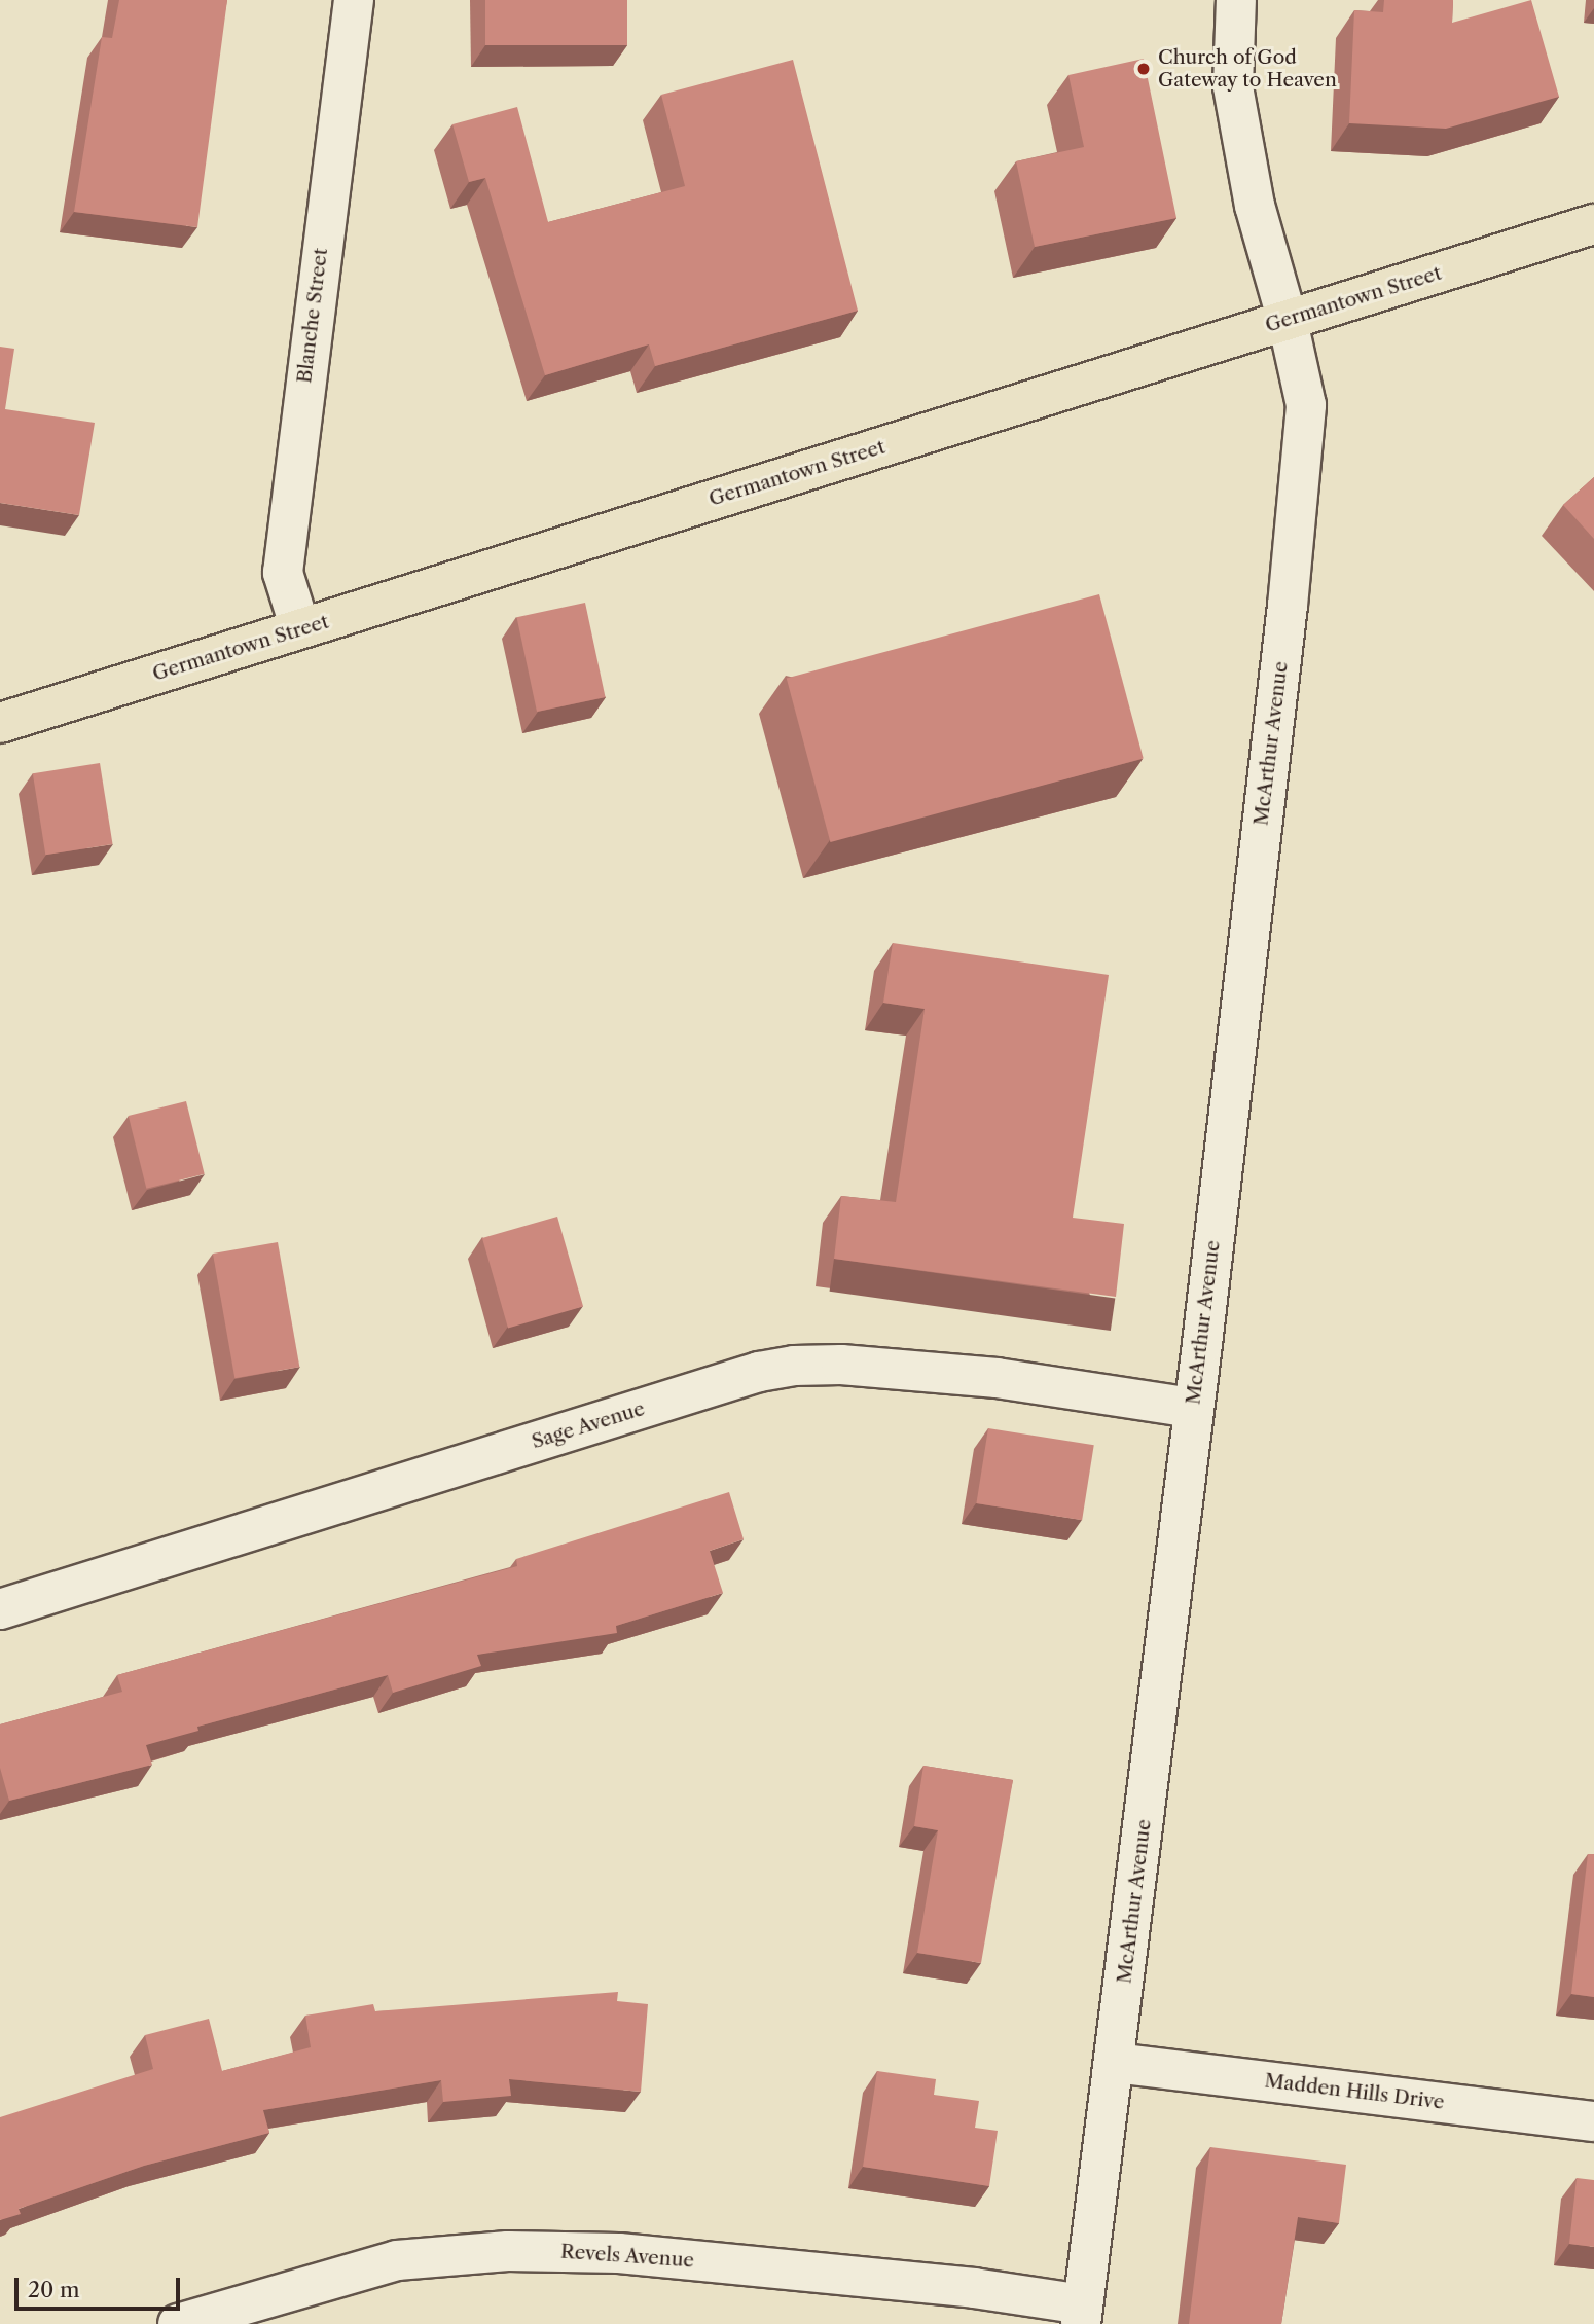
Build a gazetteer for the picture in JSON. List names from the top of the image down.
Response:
{
  "streets": {
    "main road": ["Germantown Street"],
    "street": [
      "Blanche Street",
      "McArthur Avenue",
      "Sage Avenue",
      "Madden Hills Drive",
      "Revels Avenue"
    ]
  },
  "crossings": [
    ["Germantown Street", "Blanche Street"],
    ["Germantown Street", "McArthur Avenue"],
    ["McArthur Avenue", "Sage Avenue"],
    ["McArthur Avenue", "Madden Hills Drive"],
    ["McArthur Avenue", "Revels Avenue"]
  ],
  "places": ["Church of God Gateway to Heaven"],
  "scale_bar": "20 m"
}
